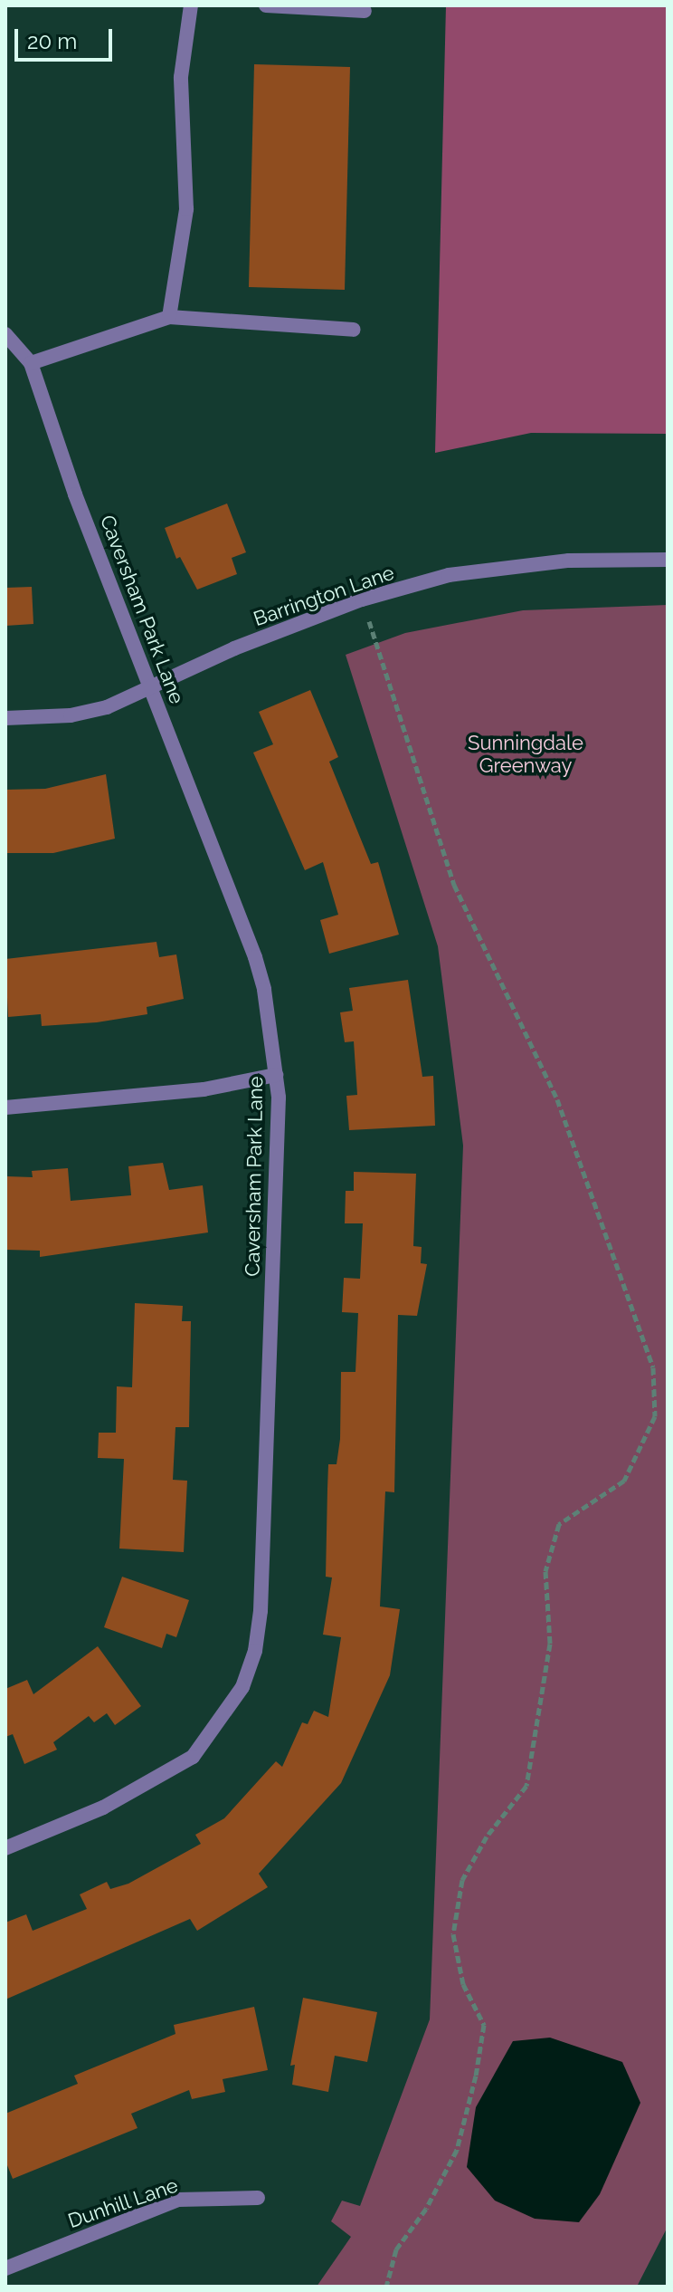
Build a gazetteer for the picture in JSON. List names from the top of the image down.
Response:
{
  "streets": {
    "street": ["Barrington Lane", "Caversham Park Lane", "Dunhill Lane"]
  },
  "crossings": [
    ["Barrington Lane", "Caversham Park Lane"]
  ],
  "parks": ["Sunningdale Greenway"],
  "scale_bar": "20 m"
}
